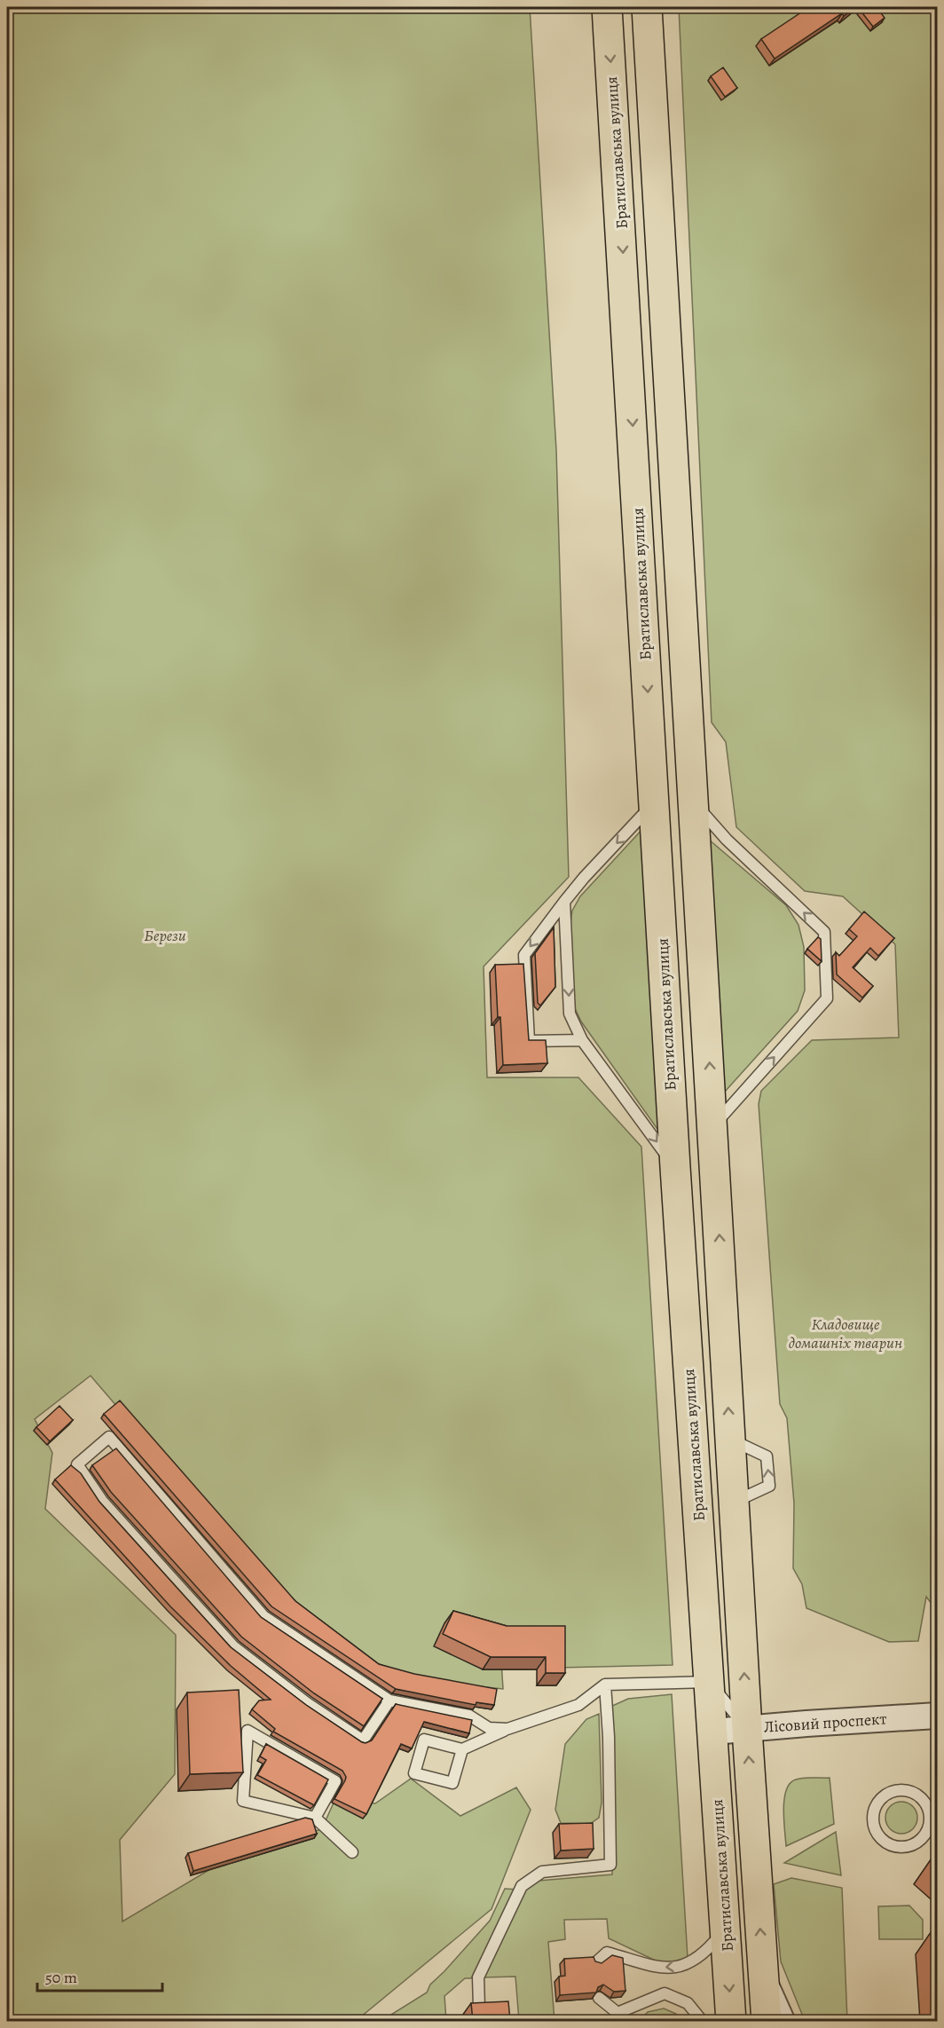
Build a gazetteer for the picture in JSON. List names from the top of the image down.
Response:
{
  "streets": {
    "main road": ["Братиславська вулиця"],
    "street": ["Лісовий проспект"]
  },
  "crossings": [
    ["Братиславська вулиця", "Лісовий проспект"]
  ],
  "parks": ["Берези", "Кладовище домашніх тварин"],
  "scale_bar": "50 m"
}
